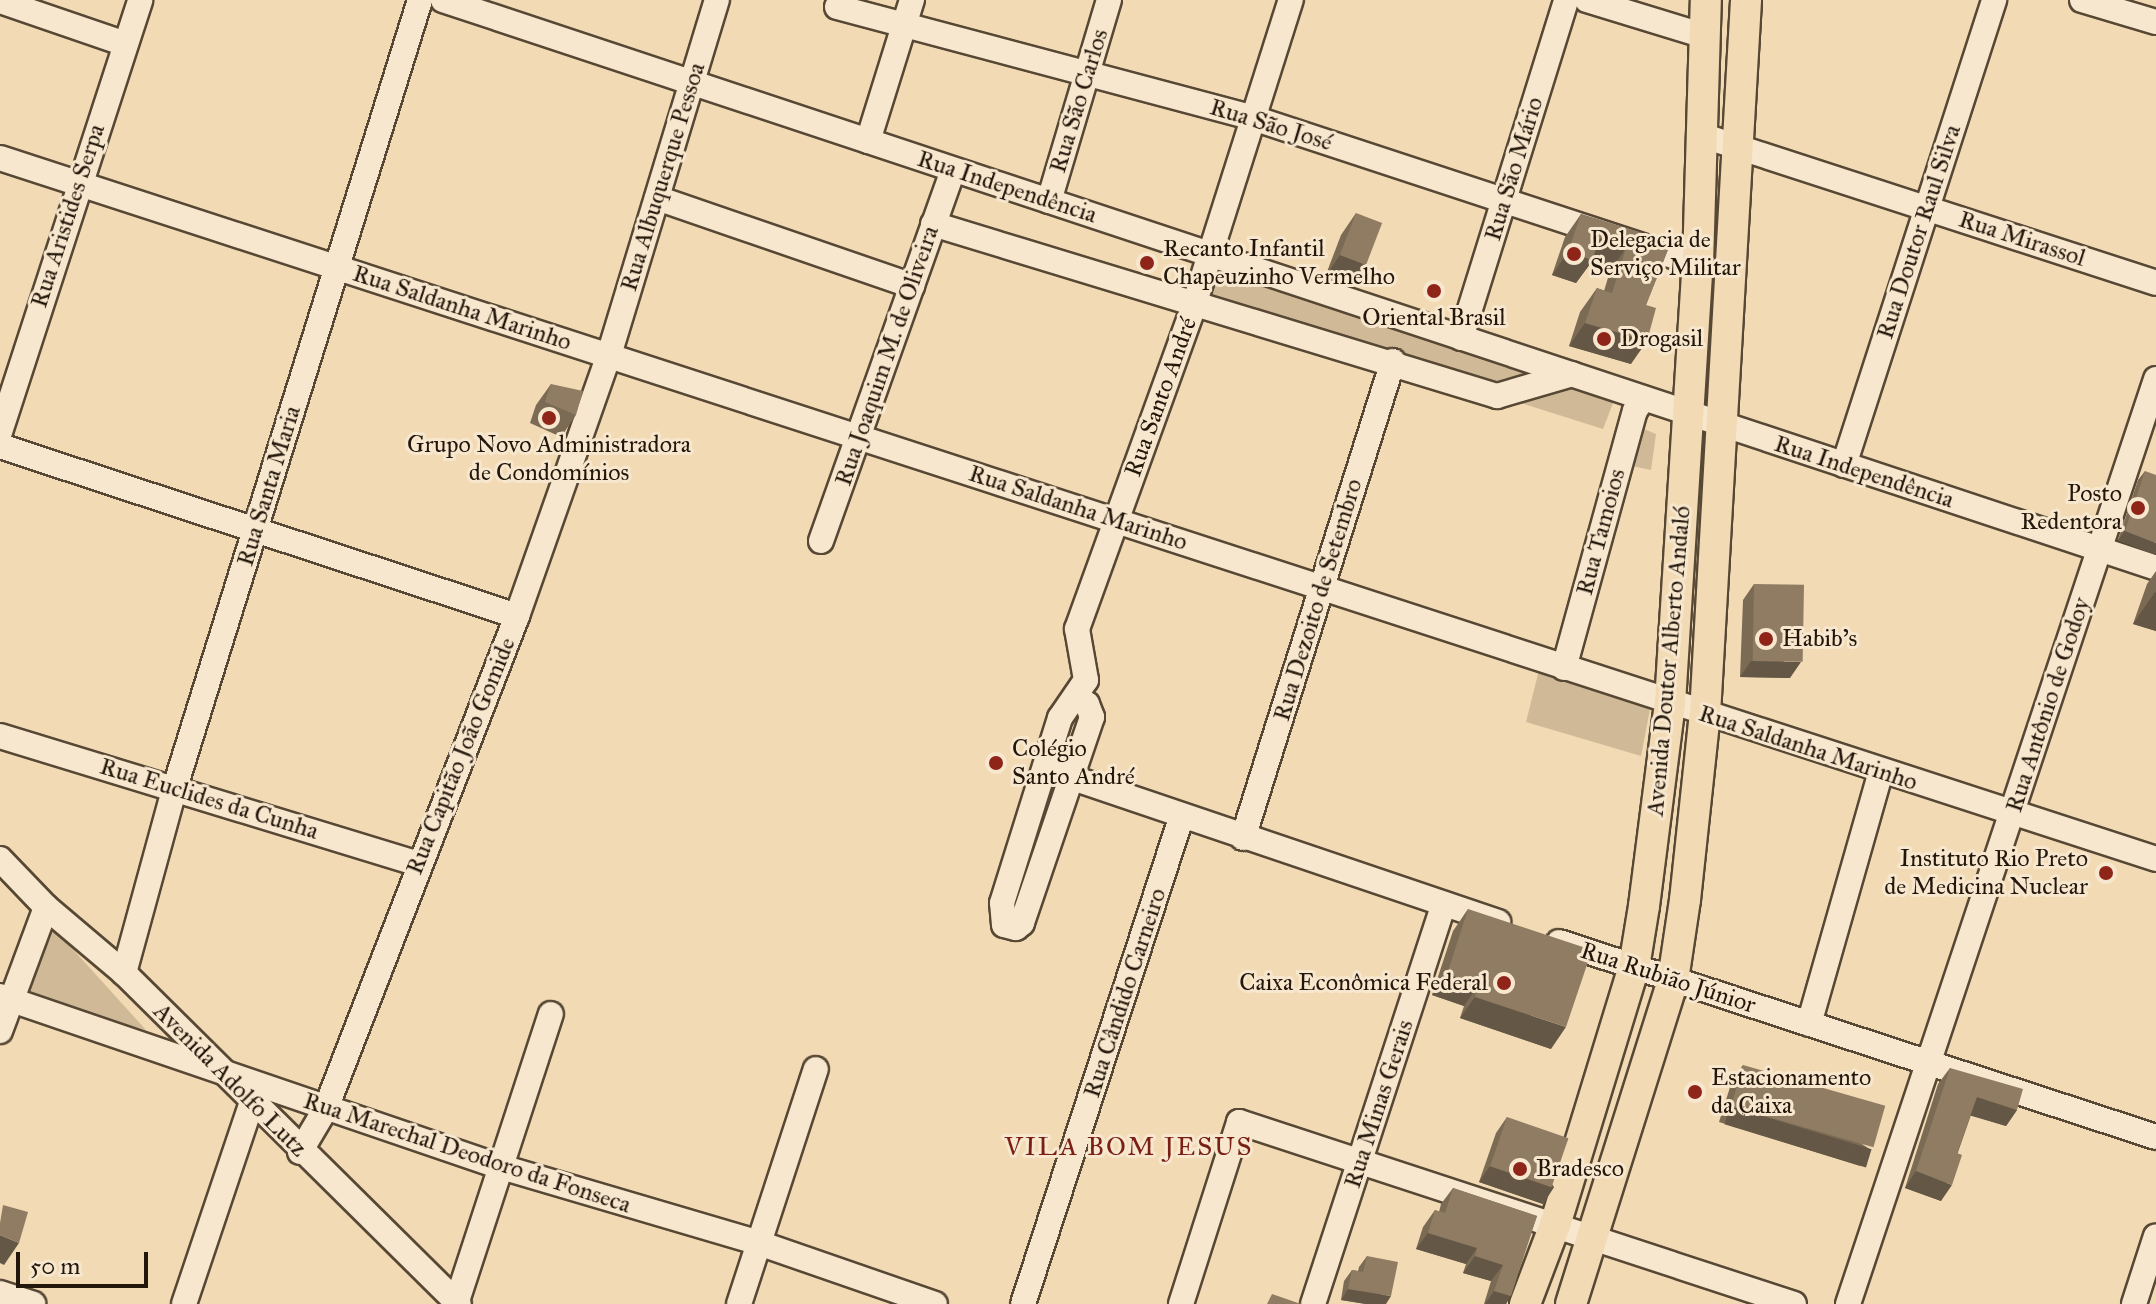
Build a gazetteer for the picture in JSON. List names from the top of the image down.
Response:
{
  "streets": {
    "main road": ["Avenida Doutor Alberto Andaló"],
    "street": [
      "Rua São Carlos",
      "Rua São José",
      "Rua São Mário",
      "Rua Albuquerque Pessoa",
      "Rua Independência",
      "Rua Aristides Serpa",
      "Rua Doutor Raul Silva",
      "Rua Mirassol",
      "Rua Saldanha Marinho",
      "Rua Joaquim M. de Oliveira",
      "Rua Santo André",
      "Rua Santa Maria",
      "Rua Tamoios",
      "Rua Dezoito de Setembro",
      "Rua Antônio de Godoy",
      "Rua Capitão João Gomide",
      "Rua Euclides da Cunha",
      "Rua Rubião Júnior",
      "Rua Cândido Carneiro",
      "Avenida Adolfo Lutz",
      "Rua Minas Gerais",
      "Rua Marechal Deodoro da Fonseca"
    ]
  },
  "crossings": [
    ["Rua São Carlos", "Rua São José"],
    ["Rua São Carlos", "Rua Independência"],
    ["Rua São José", "Rua São Mário"],
    ["Rua São José", "Rua Santo André"],
    ["Rua São José", "Avenida Doutor Alberto Andaló"],
    ["Rua São Mário", "Rua Independência"],
    ["Rua Albuquerque Pessoa", "Rua Independência"],
    ["Rua Albuquerque Pessoa", "Rua Saldanha Marinho"],
    ["Rua Albuquerque Pessoa", "Rua Capitão João Gomide"],
    ["Rua Independência", "Rua Doutor Raul Silva"],
    ["Rua Independência", "Rua Joaquim M. de Oliveira"],
    ["Rua Independência", "Rua Santo André"],
    ["Rua Independência", "Rua Tamoios"],
    ["Rua Independência", "Avenida Doutor Alberto Andaló"],
    ["Rua Independência", "Rua Antônio de Godoy"],
    ["Rua Aristides Serpa", "Rua Saldanha Marinho"],
    ["Rua Doutor Raul Silva", "Rua Mirassol"],
    ["Rua Mirassol", "Avenida Doutor Alberto Andaló"],
    ["Rua Saldanha Marinho", "Rua Joaquim M. de Oliveira"],
    ["Rua Saldanha Marinho", "Rua Santo André"],
    ["Rua Saldanha Marinho", "Rua Santa Maria"],
    ["Rua Saldanha Marinho", "Rua Tamoios"],
    ["Rua Saldanha Marinho", "Rua Dezoito de Setembro"],
    ["Rua Saldanha Marinho", "Avenida Doutor Alberto Andaló"],
    ["Rua Saldanha Marinho", "Rua Antônio de Godoy"],
    ["Rua Saldanha Marinho", "Rua Capitão João Gomide"],
    ["Rua Santo André", "Rua Rubião Júnior"],
    ["Rua Santa Maria", "Rua Euclides da Cunha"],
    ["Rua Santa Maria", "Avenida Adolfo Lutz"],
    ["Rua Dezoito de Setembro", "Rua Rubião Júnior"],
    ["Avenida Doutor Alberto Andaló", "Rua Rubião Júnior"],
    ["Rua Antônio de Godoy", "Rua Rubião Júnior"],
    ["Rua Capitão João Gomide", "Rua Euclides da Cunha"],
    ["Rua Capitão João Gomide", "Avenida Adolfo Lutz"],
    ["Rua Capitão João Gomide", "Rua Marechal Deodoro da Fonseca"],
    ["Rua Rubião Júnior", "Rua Cândido Carneiro"],
    ["Rua Rubião Júnior", "Rua Minas Gerais"],
    ["Avenida Adolfo Lutz", "Rua Marechal Deodoro da Fonseca"]
  ],
  "districts": ["VILA BOM JESUS"],
  "places": [
    "Delegacia de Serviço Militar",
    "Recanto Infantil Chapeuzinho Vermelho",
    "Oriental Brasil",
    "Drogasil",
    "Grupo Novo Administradora de Condomínios",
    "Posto Redentora",
    "Habib's",
    "Colégio Santo André",
    "Instituto Rio Preto de Medicina Nuclear",
    "Caixa Econômica Federal",
    "Estacionamento da Caixa",
    "Bradesco"
  ],
  "scale_bar": "50 m"
}
